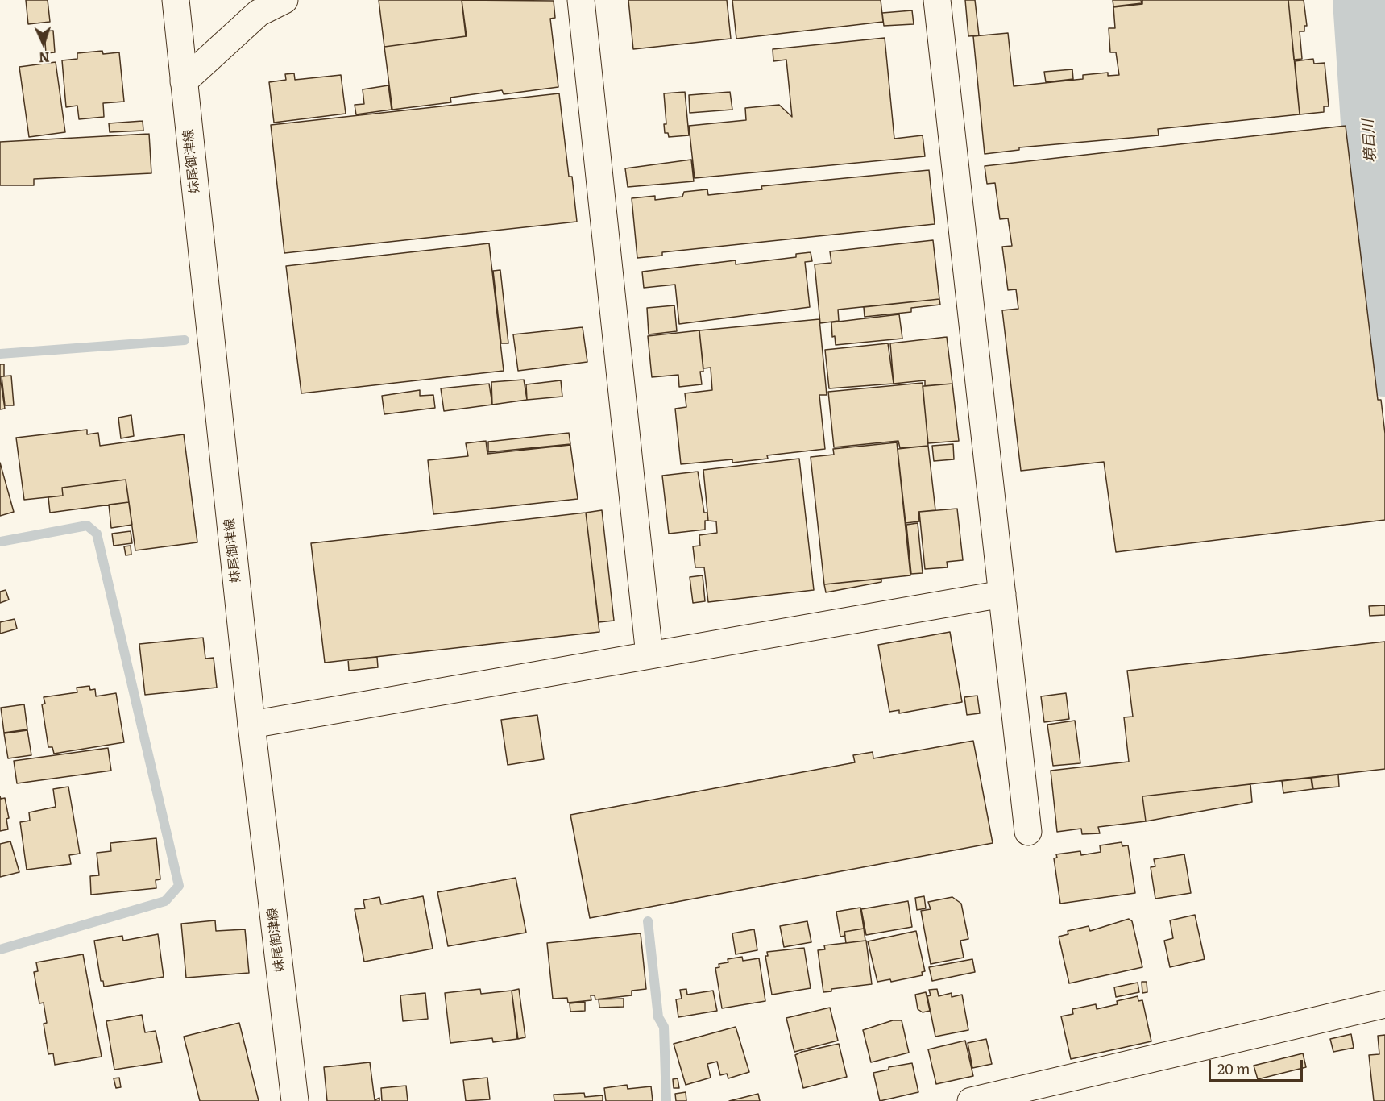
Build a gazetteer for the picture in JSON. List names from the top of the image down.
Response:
{
  "streets": {
    "street": ["妹尾御津線"]
  },
  "water": ["境目川"],
  "scale_bar": "20 m",
  "north": "bottom"
}
